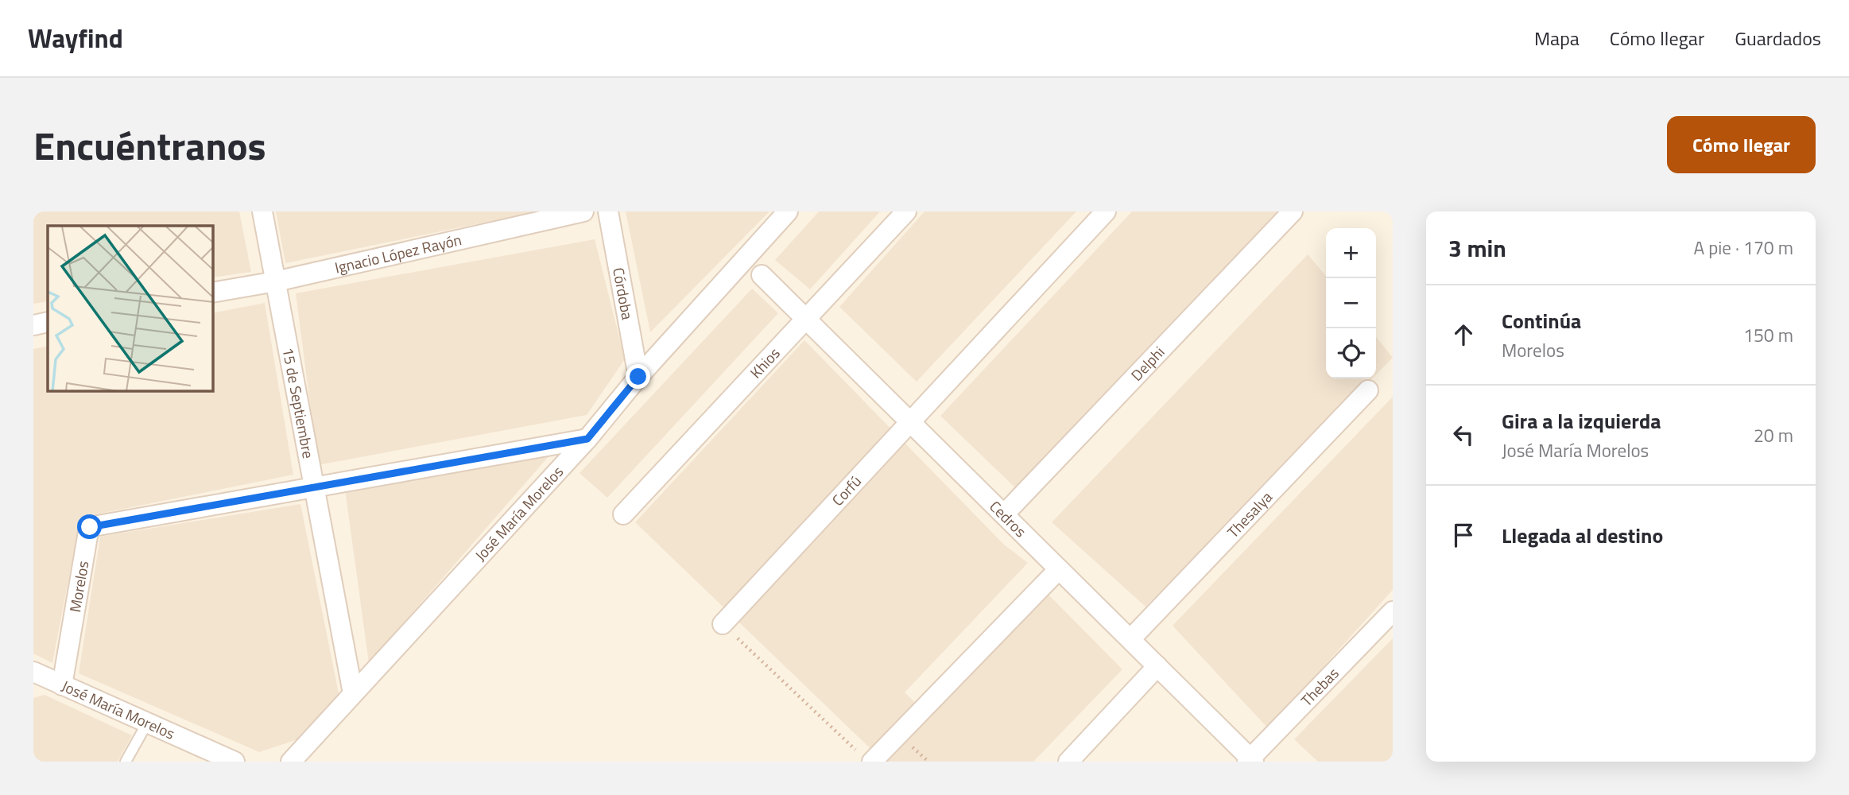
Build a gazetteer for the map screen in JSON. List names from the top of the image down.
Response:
{
  "streets": {
    "street": [
      "Ignacio López Rayón",
      "Córdoba",
      "Khios",
      "Delphi",
      "15 de Septiembre",
      "Corfú",
      "José María Morelos",
      "Thesalya",
      "Cedros",
      "Morelos",
      "Thebas"
    ]
  },
  "crossings": [
    ["Ignacio López Rayón", "15 de Septiembre"],
    ["Córdoba", "José María Morelos"],
    ["Khios", "Cedros"],
    ["Delphi", "Cedros"],
    ["15 de Septiembre", "José María Morelos"],
    ["15 de Septiembre", "Morelos"],
    ["Corfú", "Cedros"],
    ["José María Morelos", "Morelos"],
    ["Thesalya", "Cedros"],
    ["Cedros", "Thebas"]
  ],
  "page": {
    "header": "Wayfind",
    "nav": ["Mapa", "Cómo llegar", "Guardados"],
    "title": "Encuéntranos",
    "buttons": "Cómo llegar",
    "heading": ["3 min", "A pie · 170 m"],
    "map_buttons": ["+", "−"],
    "list": [
      ["Continúa", "Morelos", "150 m"],
      ["Gira a la izquierda", "José María Morelos", "20 m"],
      "Llegada al destino"
    ]
  }
}
